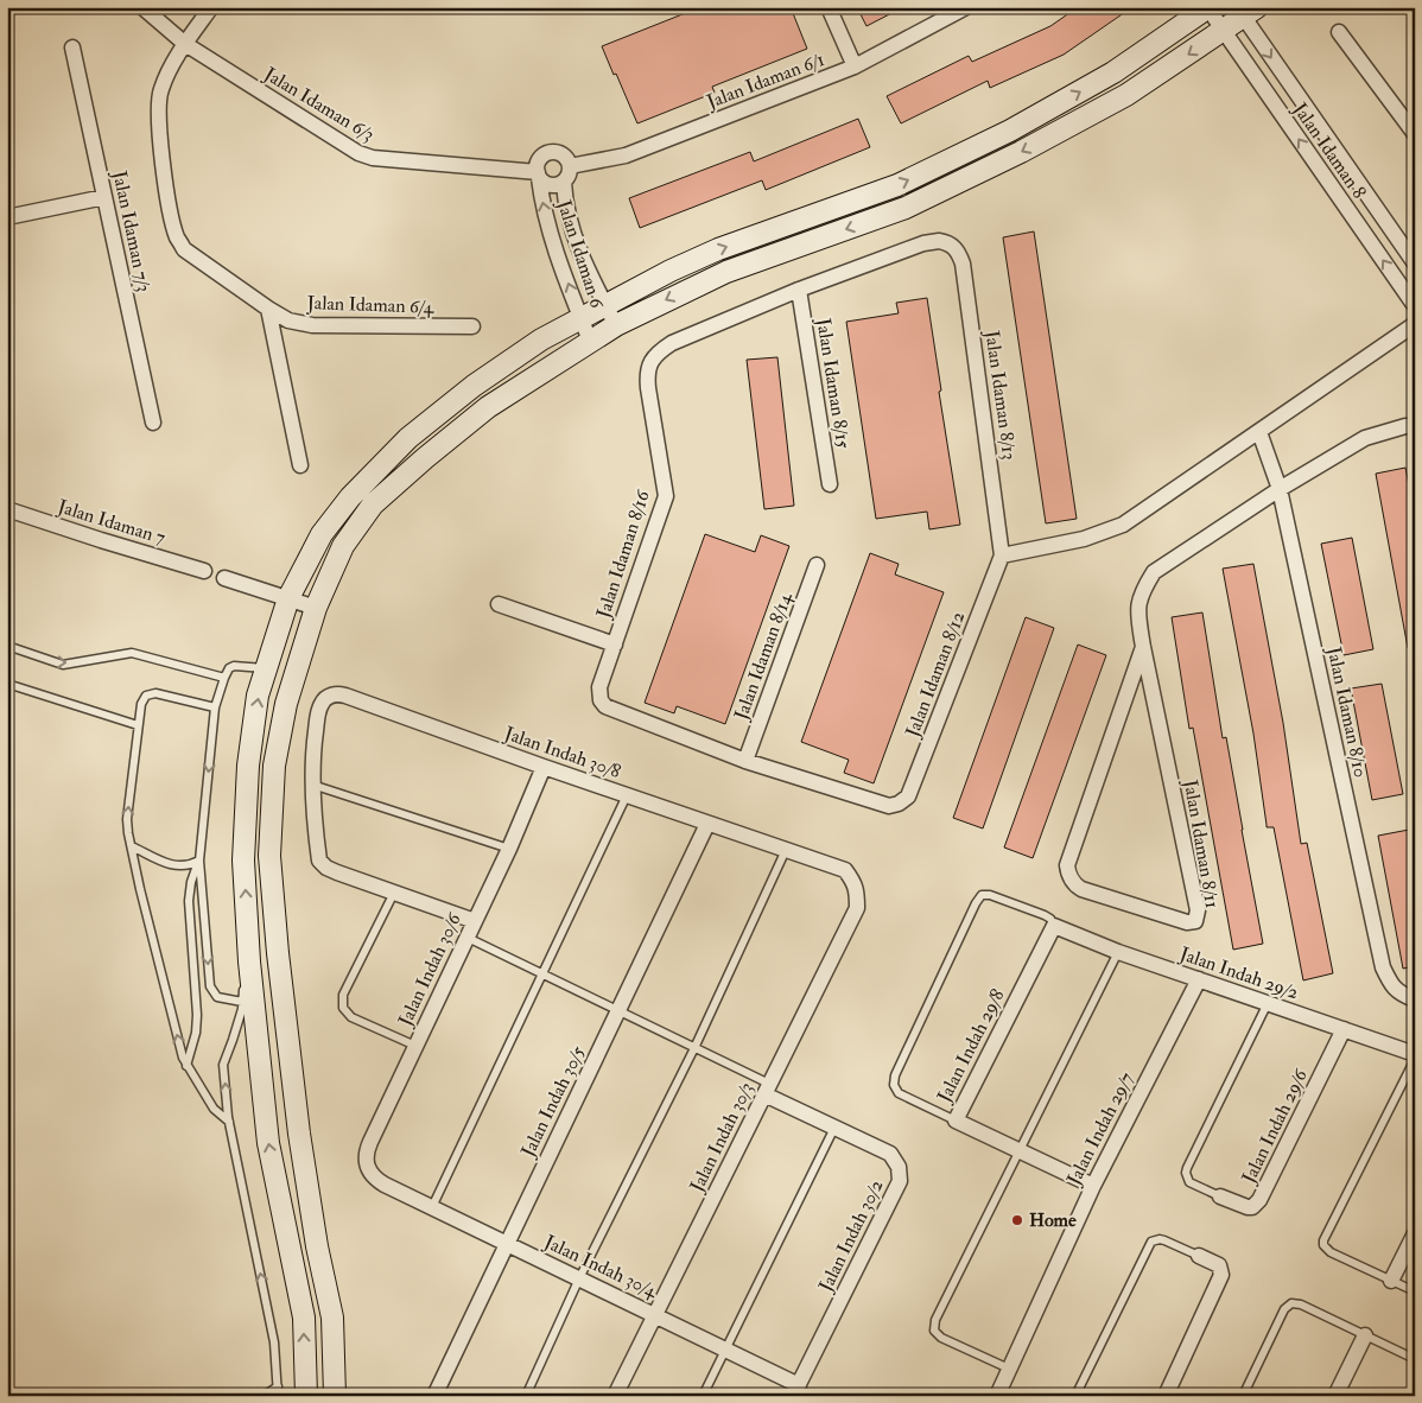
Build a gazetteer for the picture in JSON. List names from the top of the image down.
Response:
{
  "streets": {
    "street": [
      "Jalan Idaman 6/1",
      "Jalan Idaman 6/3",
      "Jalan Idaman 8",
      "Jalan Idaman 7/3",
      "Jalan Idaman 6",
      "Jalan Idaman 6/4",
      "Jalan Idaman 8/15",
      "Jalan Idaman 8/13",
      "Jalan Idaman 7",
      "Jalan Idaman 8/16",
      "Jalan Idaman 8/14",
      "Jalan Idaman 8/12",
      "Jalan Idaman 8/10",
      "Jalan Indah 30/8",
      "Jalan Idaman 8/11",
      "Jalan Indah 30/6",
      "Jalan Indah 29/2",
      "Jalan Indah 29/8",
      "Jalan Indah 30/5",
      "Jalan Indah 29/6",
      "Jalan Indah 29/7",
      "Jalan Indah 30/3",
      "Jalan Indah 30/2",
      "Jalan Indah 30/4"
    ]
  },
  "crossings": [
    ["Jalan Idaman 6/1", "Jalan Idaman 6/3"],
    ["Jalan Idaman 6/1", "Jalan Idaman 6"],
    ["Jalan Idaman 6/3", "Jalan Idaman 6"],
    ["Jalan Idaman 6/3", "Jalan Idaman 6/4"],
    ["Jalan Idaman 8/15", "Jalan Idaman 8/13"],
    ["Jalan Idaman 8/15", "Jalan Idaman 8/16"],
    ["Jalan Idaman 8/13", "Jalan Idaman 8/16"],
    ["Jalan Idaman 8/13", "Jalan Idaman 8/12"],
    ["Jalan Idaman 8/16", "Jalan Idaman 8/14"],
    ["Jalan Idaman 8/16", "Jalan Idaman 8/12"],
    ["Jalan Idaman 8/14", "Jalan Idaman 8/12"],
    ["Jalan Idaman 8/10", "Jalan Idaman 8/11"],
    ["Jalan Indah 30/8", "Jalan Indah 30/6"],
    ["Jalan Indah 30/8", "Jalan Indah 30/5"],
    ["Jalan Indah 30/8", "Jalan Indah 30/3"],
    ["Jalan Indah 30/6", "Jalan Indah 30/4"],
    ["Jalan Indah 29/2", "Jalan Indah 29/8"],
    ["Jalan Indah 29/2", "Jalan Indah 29/6"],
    ["Jalan Indah 29/2", "Jalan Indah 29/7"],
    ["Jalan Indah 29/8", "Jalan Indah 29/7"],
    ["Jalan Indah 30/5", "Jalan Indah 30/4"],
    ["Jalan Indah 30/3", "Jalan Indah 30/2"],
    ["Jalan Indah 30/3", "Jalan Indah 30/4"],
    ["Jalan Indah 30/2", "Jalan Indah 30/4"]
  ],
  "places": ["Home"]
}
